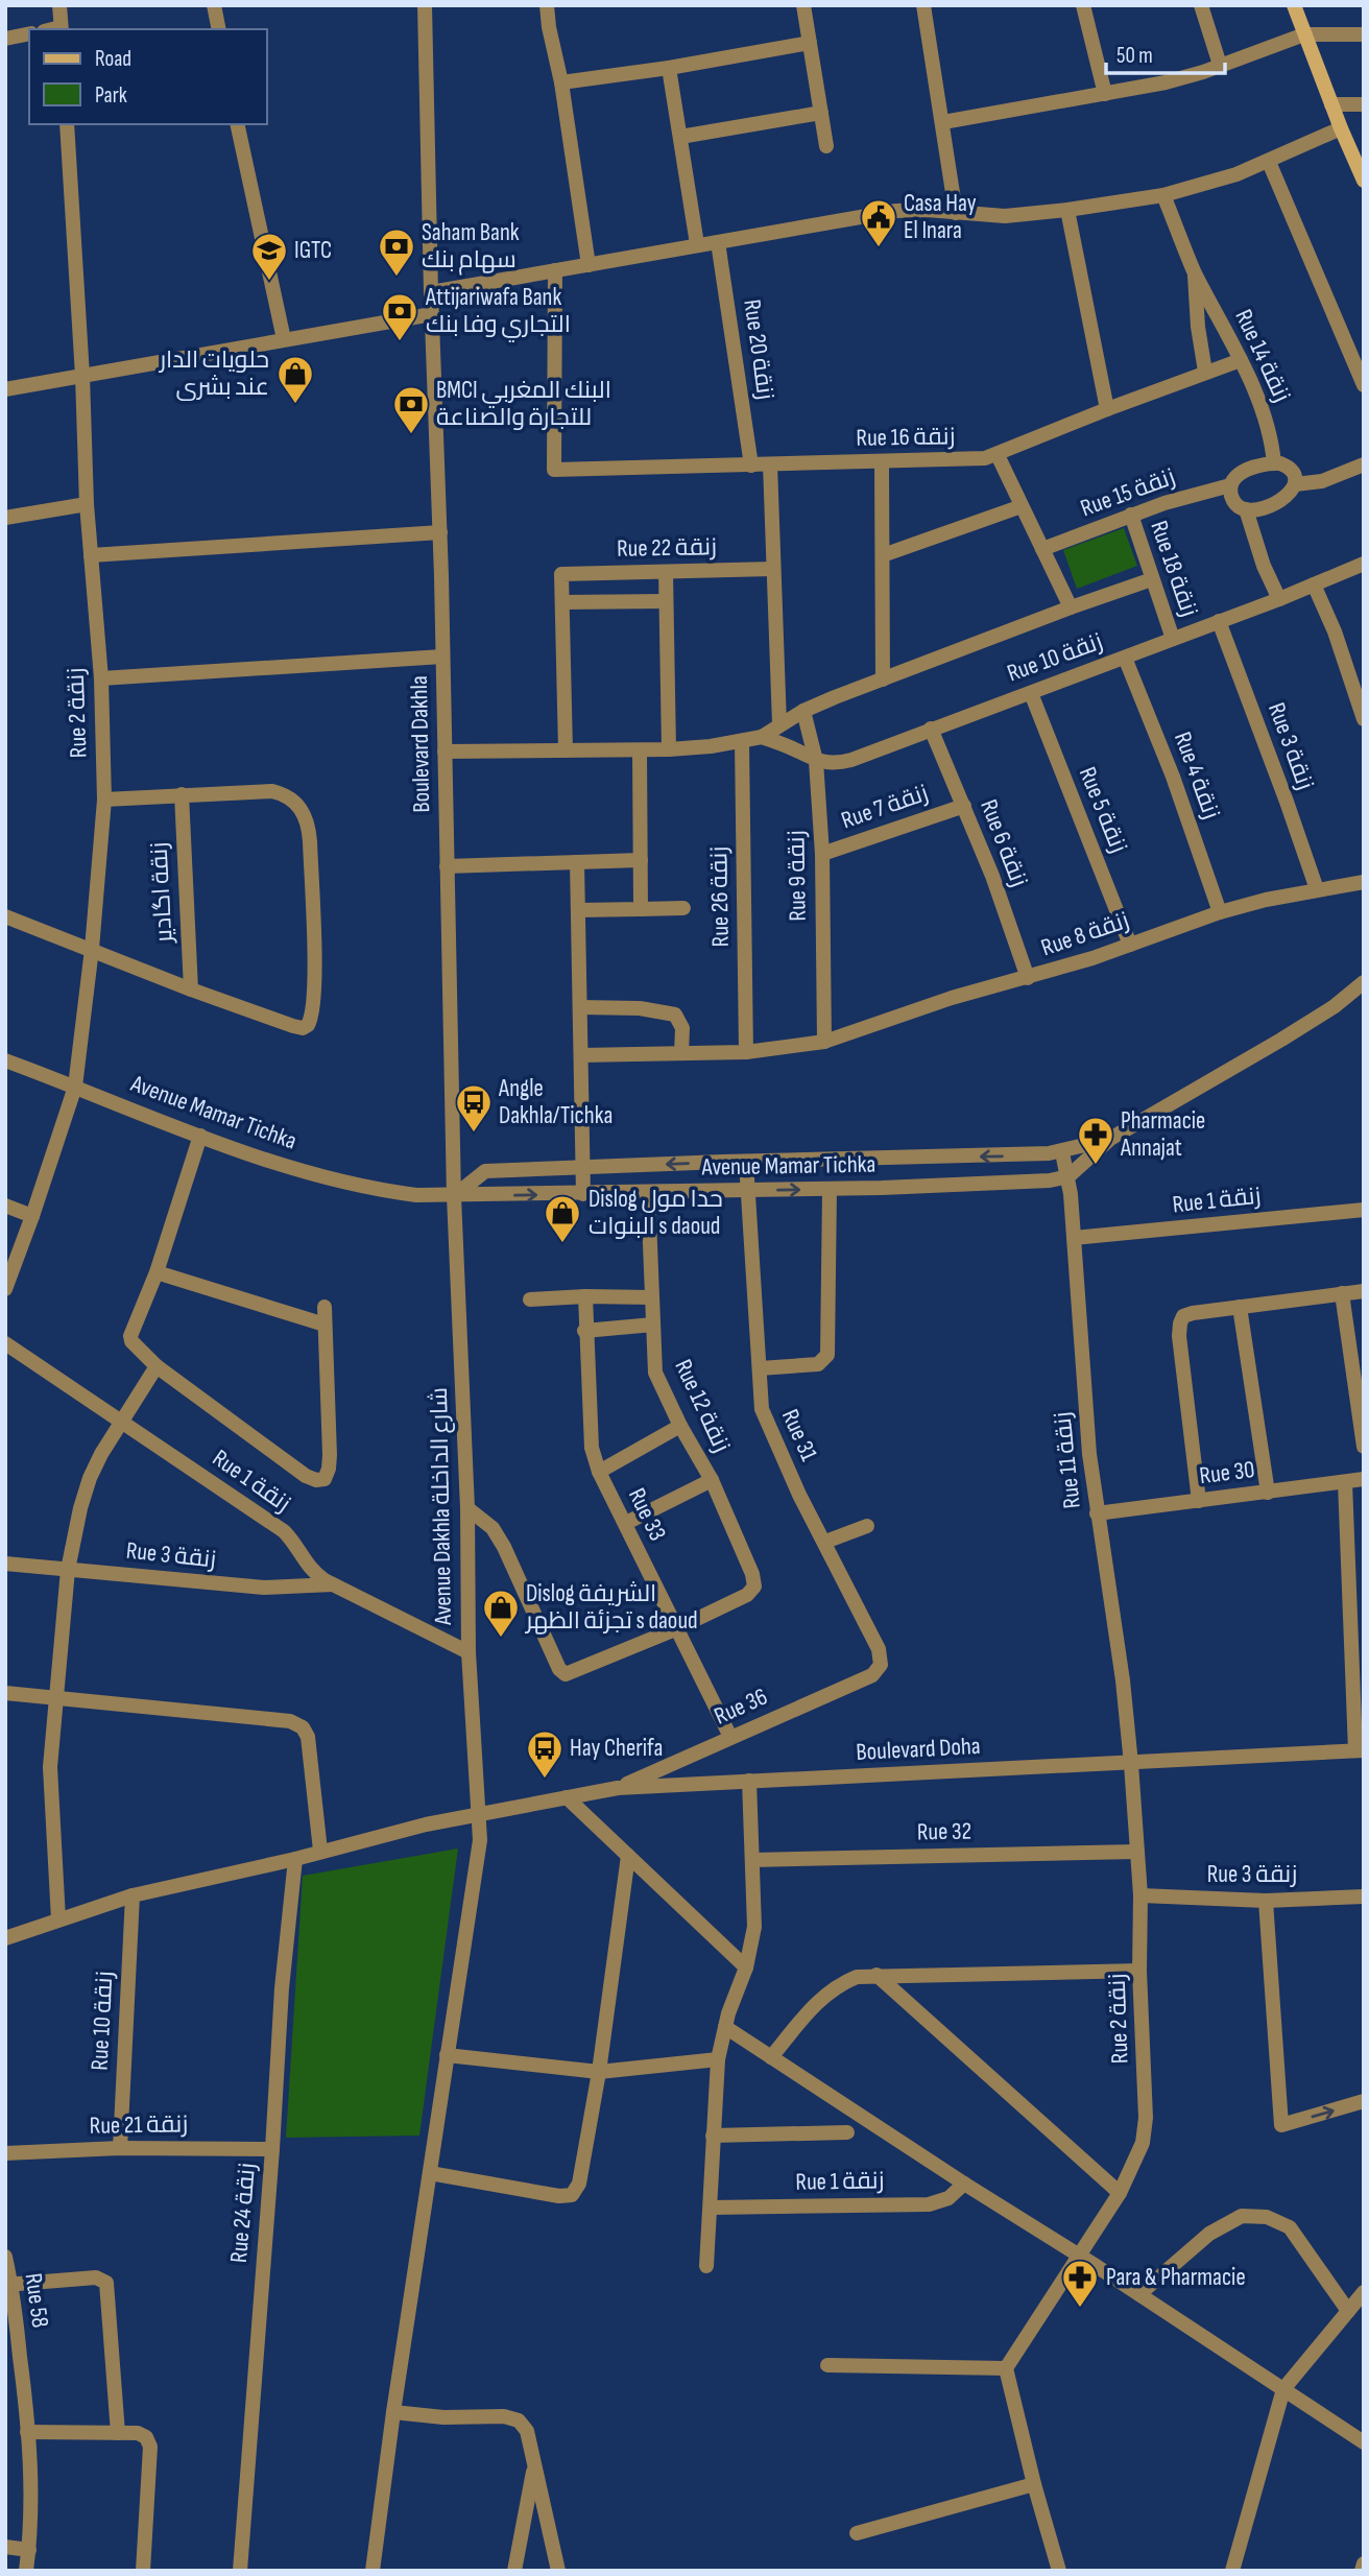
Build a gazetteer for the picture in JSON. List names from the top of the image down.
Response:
{
  "streets": {
    "street": [
      "Rue 20 زنقة",
      "Rue 14 زنقة",
      "Rue 16 زنقة",
      "Rue 15 زنقة",
      "Rue 22 زنقة",
      "Rue 18 زنقة",
      "Rue 10 زنقة",
      "Rue 2 زنقة",
      "Boulevard Dakhla",
      "Rue 3 زنقة",
      "Rue 4 زنقة",
      "Rue 7 زنقة",
      "Rue 5 زنقة",
      "Rue 6 زنقة",
      "Rue 9 زنقة",
      "زنقة اگادير",
      "Rue 26 زنقة",
      "Rue 8 زنقة",
      "Avenue Mamar Tichka",
      "Rue 1 زنقة",
      "Rue 12 زنقة",
      "Rue 31",
      "Rue 11 زنقة",
      "Rue 30",
      "Avenue Dakhla شارع الداخلة",
      "Rue 33",
      "Rue 36",
      "Boulevard Doha",
      "Rue 32",
      "Rue 21 زنقة",
      "Rue 24 زنقة",
      "Rue 58"
    ]
  },
  "crossings": [
    ["Rue 20 زنقة", "Rue 16 زنقة"],
    ["Rue 14 زنقة", "Rue 16 زنقة"],
    ["Rue 14 زنقة", "Rue 15 زنقة"],
    ["Rue 15 زنقة", "Rue 18 زنقة"],
    ["Rue 18 زنقة", "Rue 10 زنقة"],
    ["Rue 10 زنقة", "Rue 3 زنقة"],
    ["Rue 10 زنقة", "Rue 4 زنقة"],
    ["Rue 10 زنقة", "Rue 5 زنقة"],
    ["Rue 10 زنقة", "Rue 6 زنقة"],
    ["Rue 10 زنقة", "Rue 9 زنقة"],
    ["Rue 10 زنقة", "Boulevard Doha"],
    ["Rue 10 زنقة", "Rue 21 زنقة"],
    ["Rue 2 زنقة", "Rue 3 زنقة"],
    ["Rue 2 زنقة", "Avenue Mamar Tichka"],
    ["Rue 2 زنقة", "Rue 11 زنقة"],
    ["Rue 2 زنقة", "Boulevard Doha"],
    ["Rue 2 زنقة", "Rue 32"],
    ["Boulevard Dakhla", "Avenue Mamar Tichka"],
    ["Boulevard Dakhla", "Avenue Dakhla شارع الداخلة"],
    ["Rue 3 زنقة", "Rue 8 زنقة"],
    ["Rue 3 زنقة", "Rue 1 زنقة"],
    ["Rue 4 زنقة", "Rue 8 زنقة"],
    ["Rue 7 زنقة", "Rue 6 زنقة"],
    ["Rue 7 زنقة", "Rue 9 زنقة"],
    ["Rue 5 زنقة", "Rue 8 زنقة"],
    ["Rue 6 زنقة", "Rue 8 زنقة"],
    ["Rue 9 زنقة", "Rue 8 زنقة"],
    ["Rue 26 زنقة", "Rue 8 زنقة"],
    ["Avenue Mamar Tichka", "Rue 12 زنقة"],
    ["Avenue Mamar Tichka", "Rue 31"],
    ["Avenue Mamar Tichka", "Rue 11 زنقة"],
    ["Avenue Mamar Tichka", "Avenue Dakhla شارع الداخلة"],
    ["Rue 1 زنقة", "Rue 11 زنقة"],
    ["Rue 1 زنقة", "Avenue Dakhla شارع الداخلة"],
    ["Rue 12 زنقة", "Rue 33"],
    ["Rue 31", "Rue 36"],
    ["Rue 11 زنقة", "Rue 30"],
    ["Rue 11 زنقة", "Boulevard Doha"],
    ["Avenue Dakhla شارع الداخلة", "Boulevard Doha"],
    ["Rue 33", "Rue 36"],
    ["Rue 36", "Boulevard Doha"],
    ["Boulevard Doha", "Rue 24 زنقة"],
    ["Rue 21 زنقة", "Rue 24 زنقة"]
  ],
  "places": {
    "public building": ["Casa Hay El Inara"],
    "bank": ["Saham Bank سهام بنك", "Attijariwafa Bank التجاري وفا بنك", "BMCI البنك المغربي للتجارة والصناعة"],
    "school or university": ["IGTC"],
    "shop": ["حلويات الدار عند بشرى", "Dislog حدا مول البنوات s daoud", "Dislog الشريفة تجزئة الظهر s daoud"],
    "bus stop": ["Angle Dakhla/Tichka", "Hay Cherifa"],
    "pharmacy": ["Pharmacie Annajat", "Para & Pharmacie"]
  },
  "legend": ["Road", "Park"],
  "scale_bar": "50 m"
}
